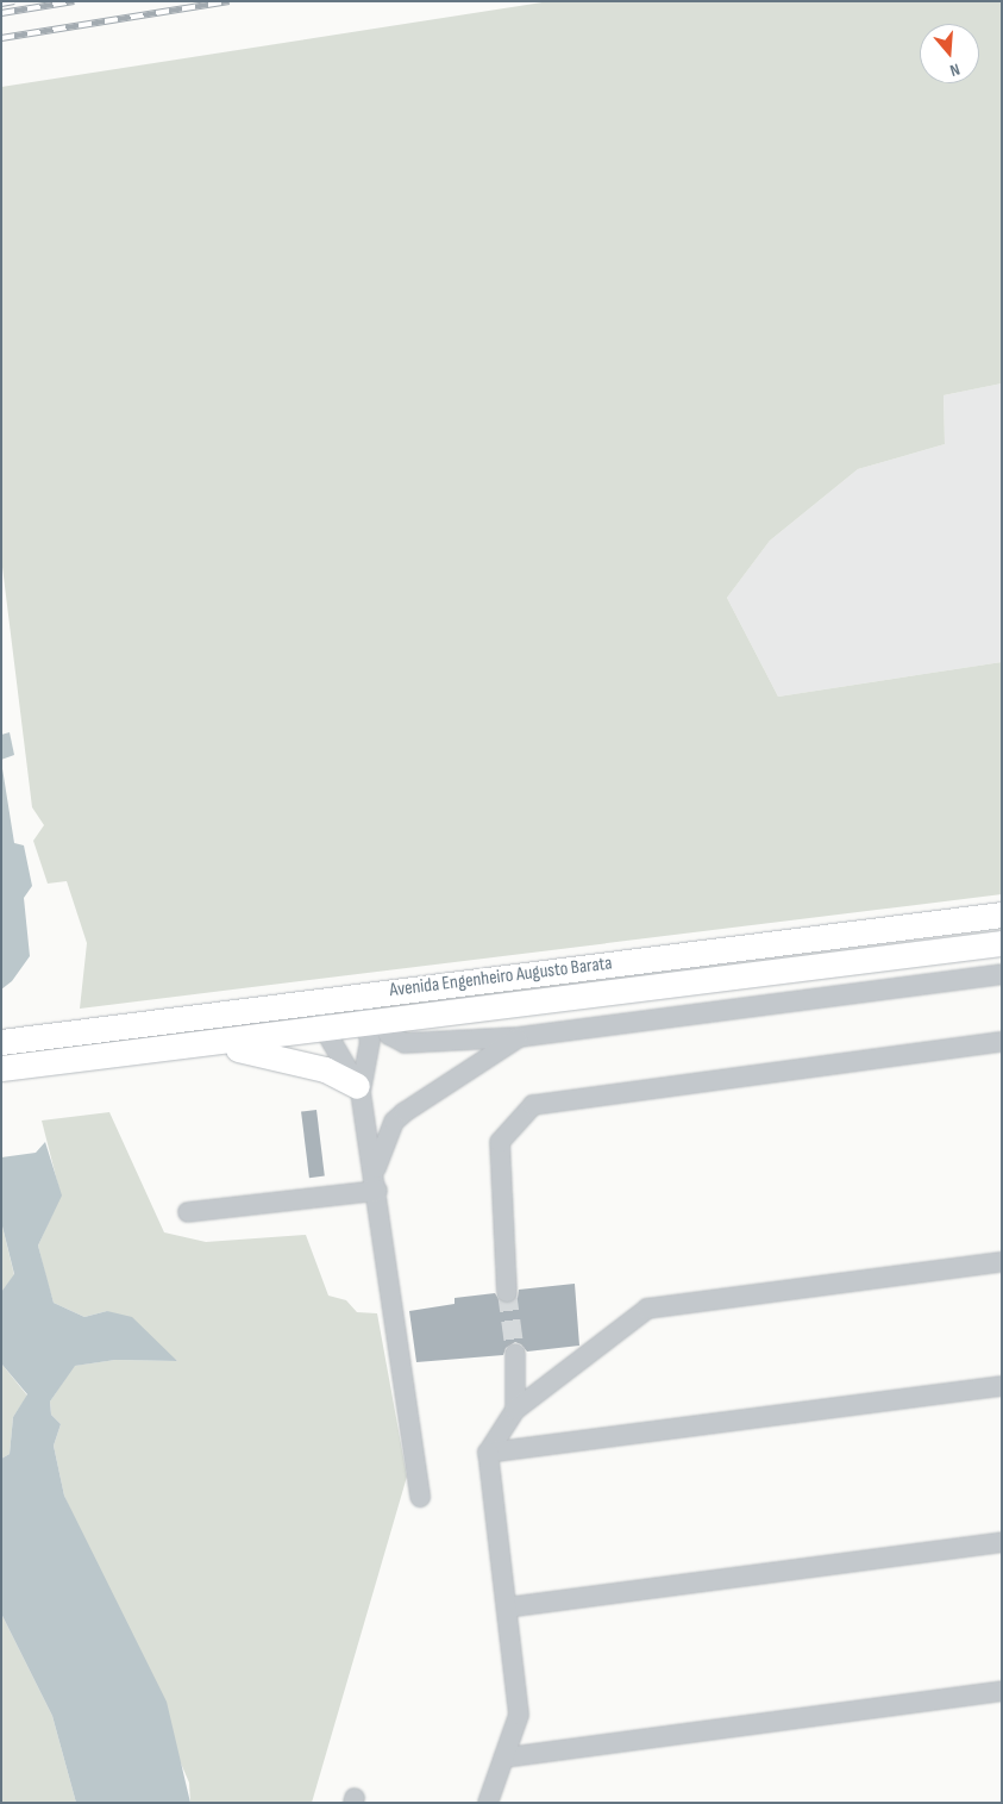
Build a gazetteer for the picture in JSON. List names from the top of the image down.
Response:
{
  "streets": {
    "main road": ["Avenida Engenheiro Augusto Barata"]
  },
  "north": "bottom"
}
